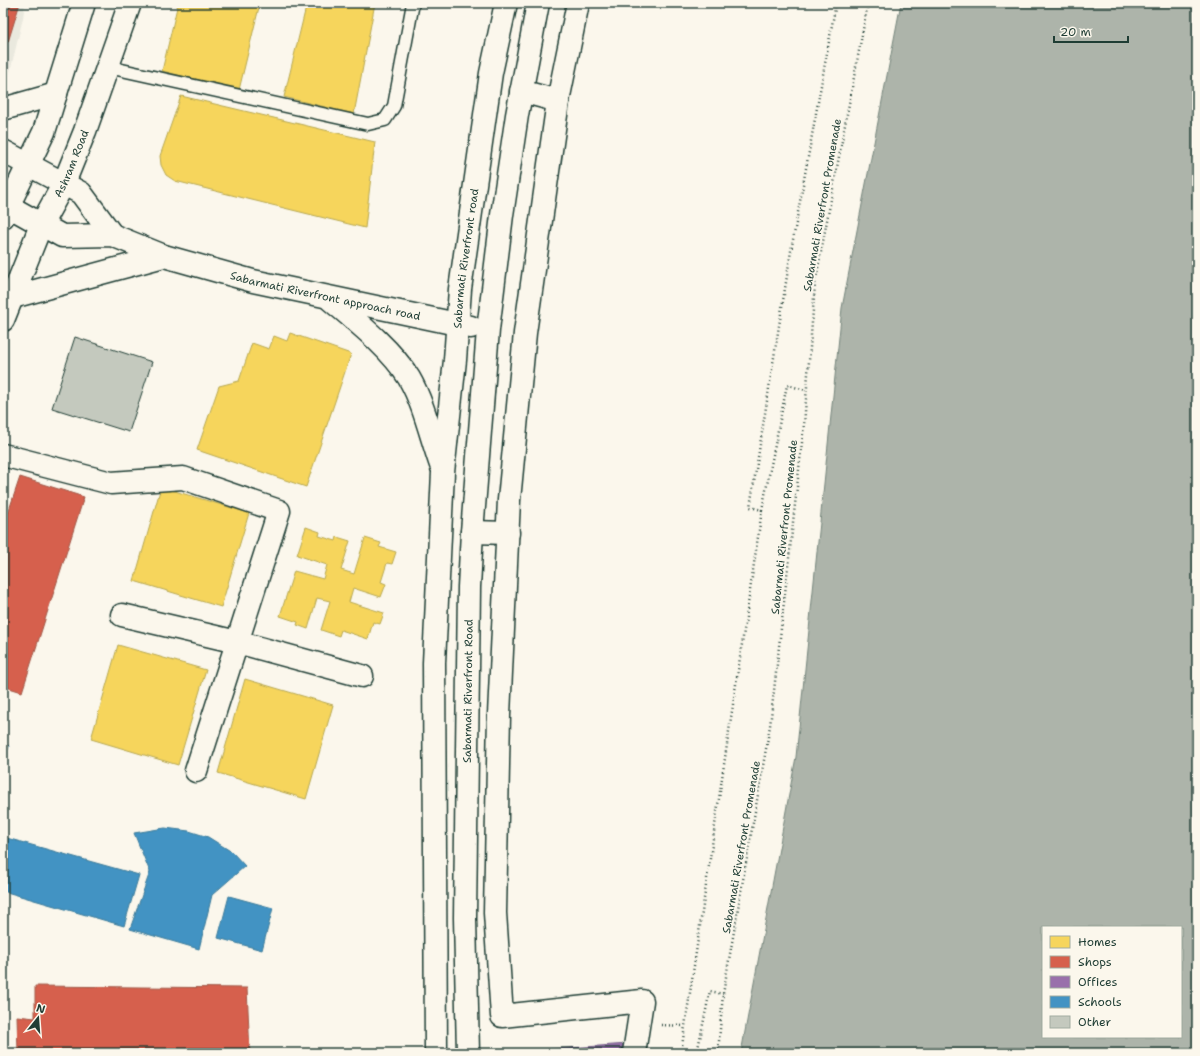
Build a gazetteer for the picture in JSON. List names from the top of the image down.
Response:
{
  "streets": {
    "street": [
      "Ashram Road",
      "Sabarmati Riverfront road",
      "Sabarmati Riverfront approach road",
      "Sabarmati Riverfront Road"
    ],
    "path": ["Sabarmati Riverfront Promenade"]
  },
  "crossings": [
    ["Sabarmati Riverfront road", "Sabarmati Riverfront approach road"],
    ["Sabarmati Riverfront approach road", "Sabarmati Riverfront Road"]
  ],
  "legend": [
    "Homes",
    "Shops",
    "Offices",
    "Schools",
    "Other"
  ],
  "scale_bar": "20 m",
  "north": "top"
}
